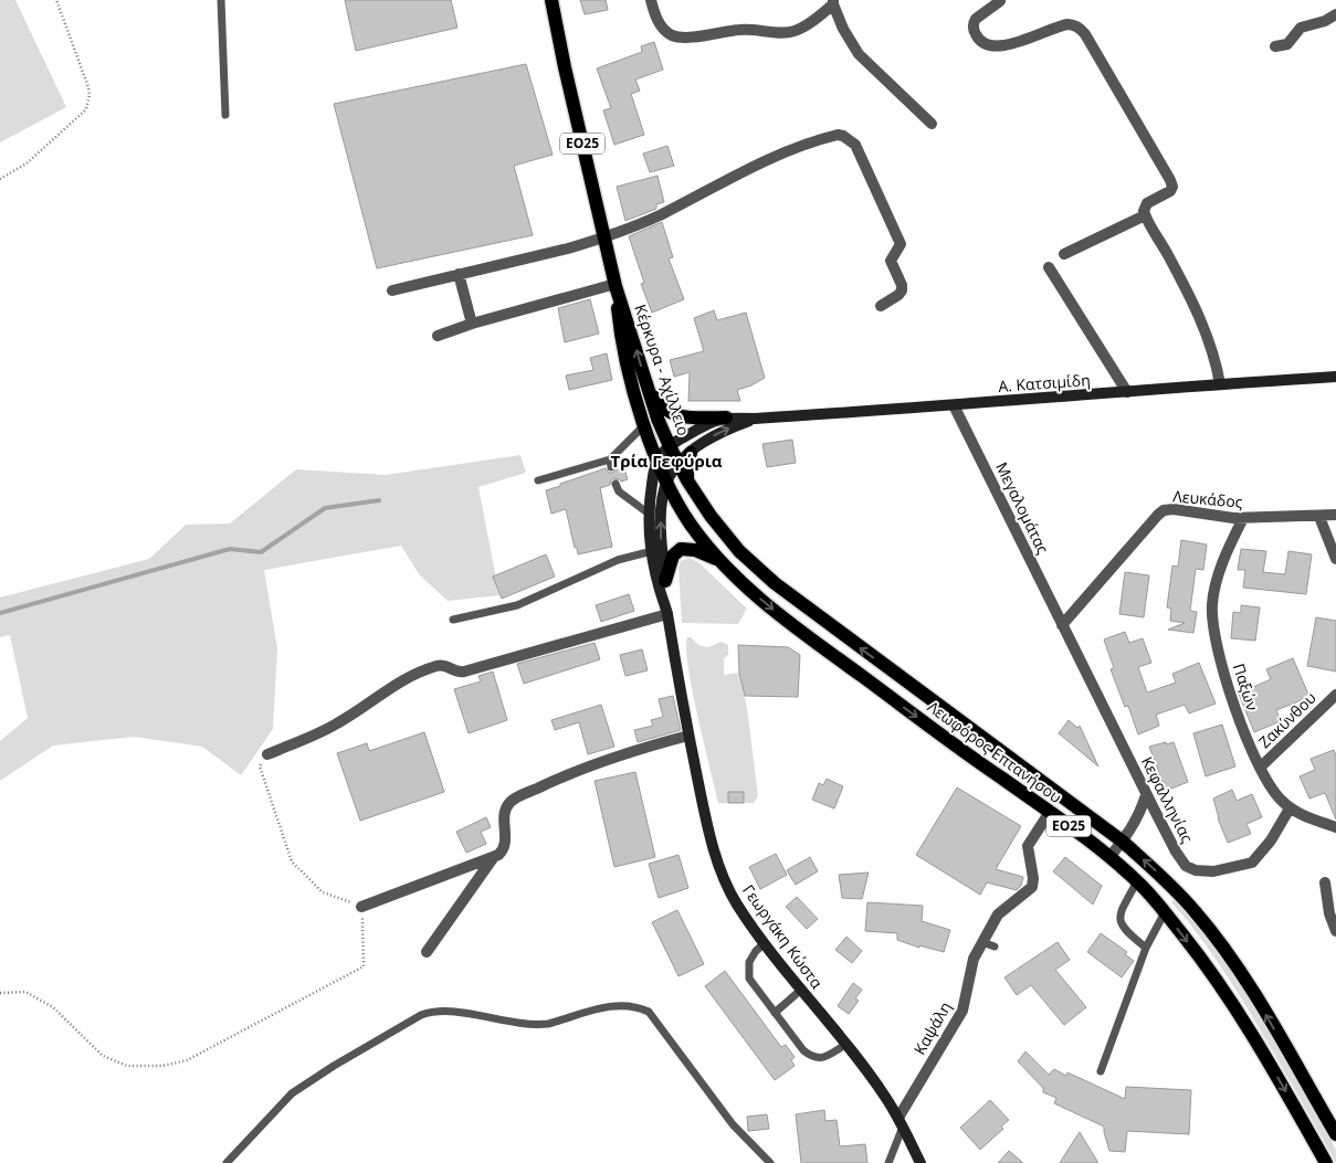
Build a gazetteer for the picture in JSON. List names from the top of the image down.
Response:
{
  "streets": {
    "main road": [
      "ΕΟ25",
      "Κέρκυρα - Αχίλλειο",
      "Α. Κατσιμίδη",
      "Λεωφόρος Επτανήσου",
      "Γεωργάκη Κώστα"
    ],
    "street": [
      "Λευκάδος",
      "Μεγαλομάτας",
      "Παξών",
      "Ζακύνθου",
      "Κεφαλληνίας",
      "Καψάλη"
    ]
  },
  "crossings": [
    ["Κέρκυρα - Αχίλλειο", "Α. Κατσιμίδη"],
    ["Κέρκυρα - Αχίλλειο", "Λεωφόρος Επτανήσου"],
    ["Κέρκυρα - Αχίλλειο", "Γεωργάκη Κώστα"],
    ["Α. Κατσιμίδη", "Μεγαλομάτας"],
    ["Α. Κατσιμίδη", "Λεωφόρος Επτανήσου"],
    ["Α. Κατσιμίδη", "Γεωργάκη Κώστα"],
    ["Λευκάδος", "Μεγαλομάτας"],
    ["Λευκάδος", "Παξών"],
    ["Λευκάδος", "Κεφαλληνίας"],
    ["Μεγαλομάτας", "Κεφαλληνίας"],
    ["Παξών", "Ζακύνθου"],
    ["Παξών", "Κεφαλληνίας"],
    ["Λεωφόρος Επτανήσου", "Γεωργάκη Κώστα"],
    ["Λεωφόρος Επτανήσου", "Καψάλη"],
    ["Γεωργάκη Κώστα", "Καψάλη"]
  ],
  "districts": ["Τρία Γεφύρια"]
}
